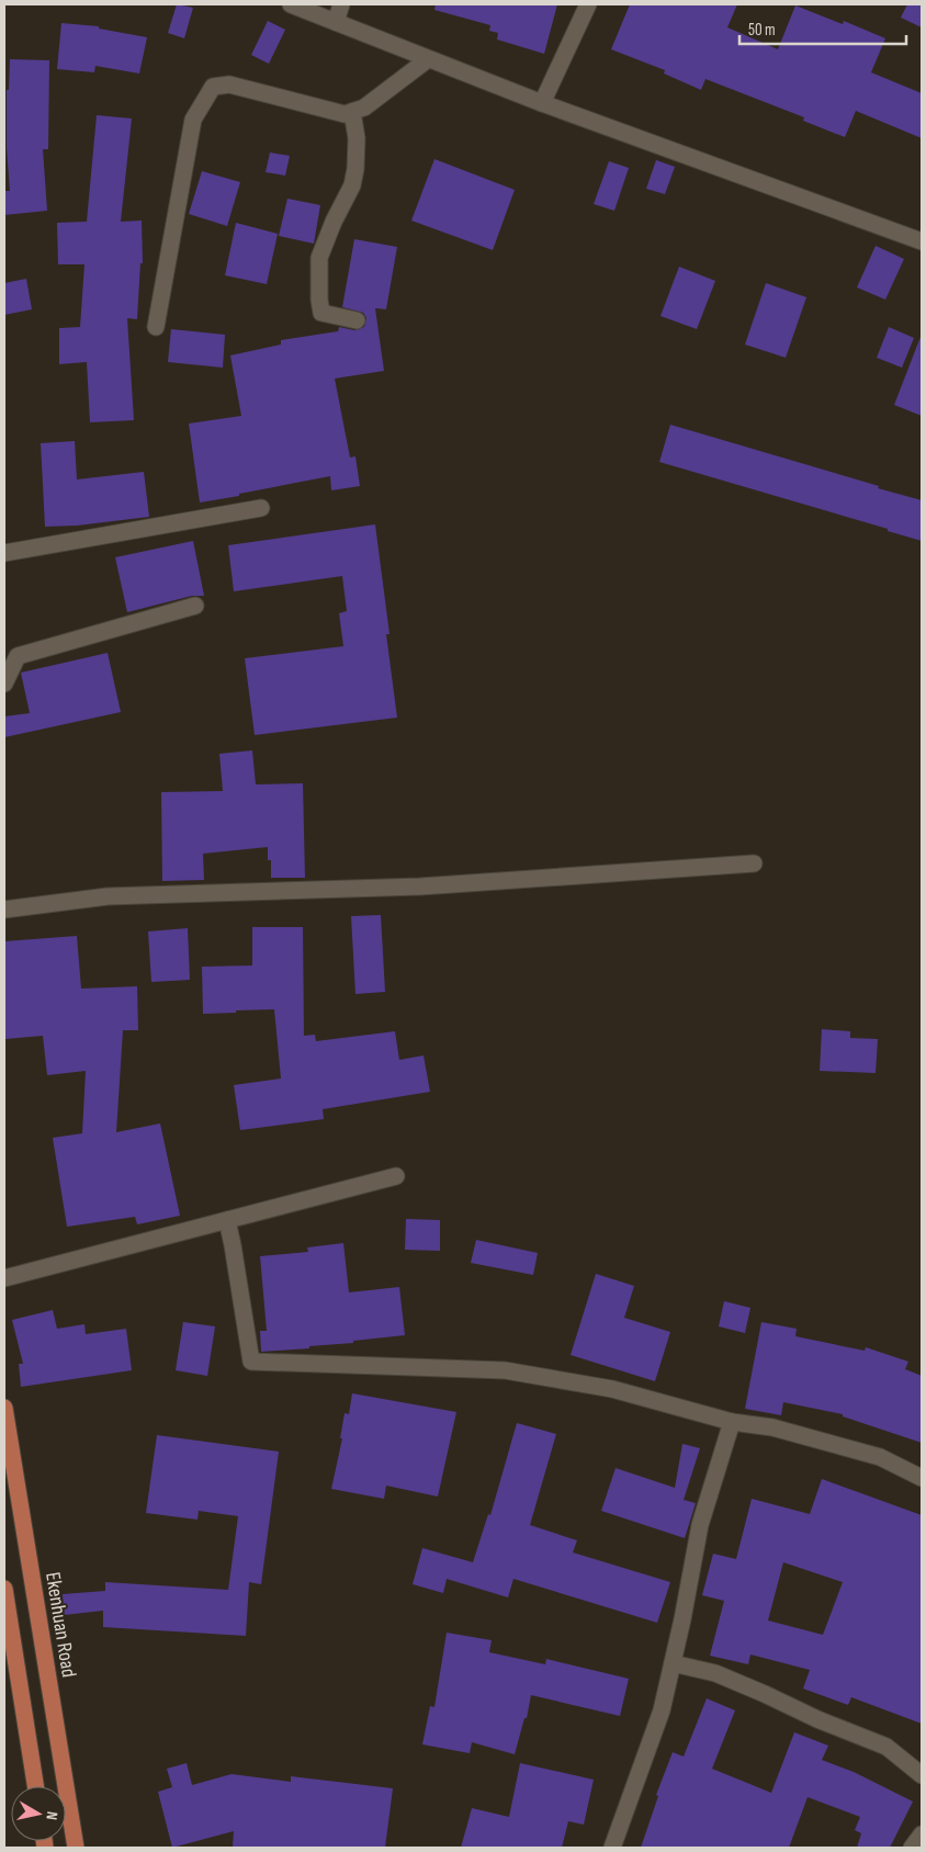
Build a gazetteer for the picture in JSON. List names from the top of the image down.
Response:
{
  "streets": {
    "main road": ["Ekenhuan Road"]
  },
  "scale_bar": "50 m",
  "north": "right"
}
